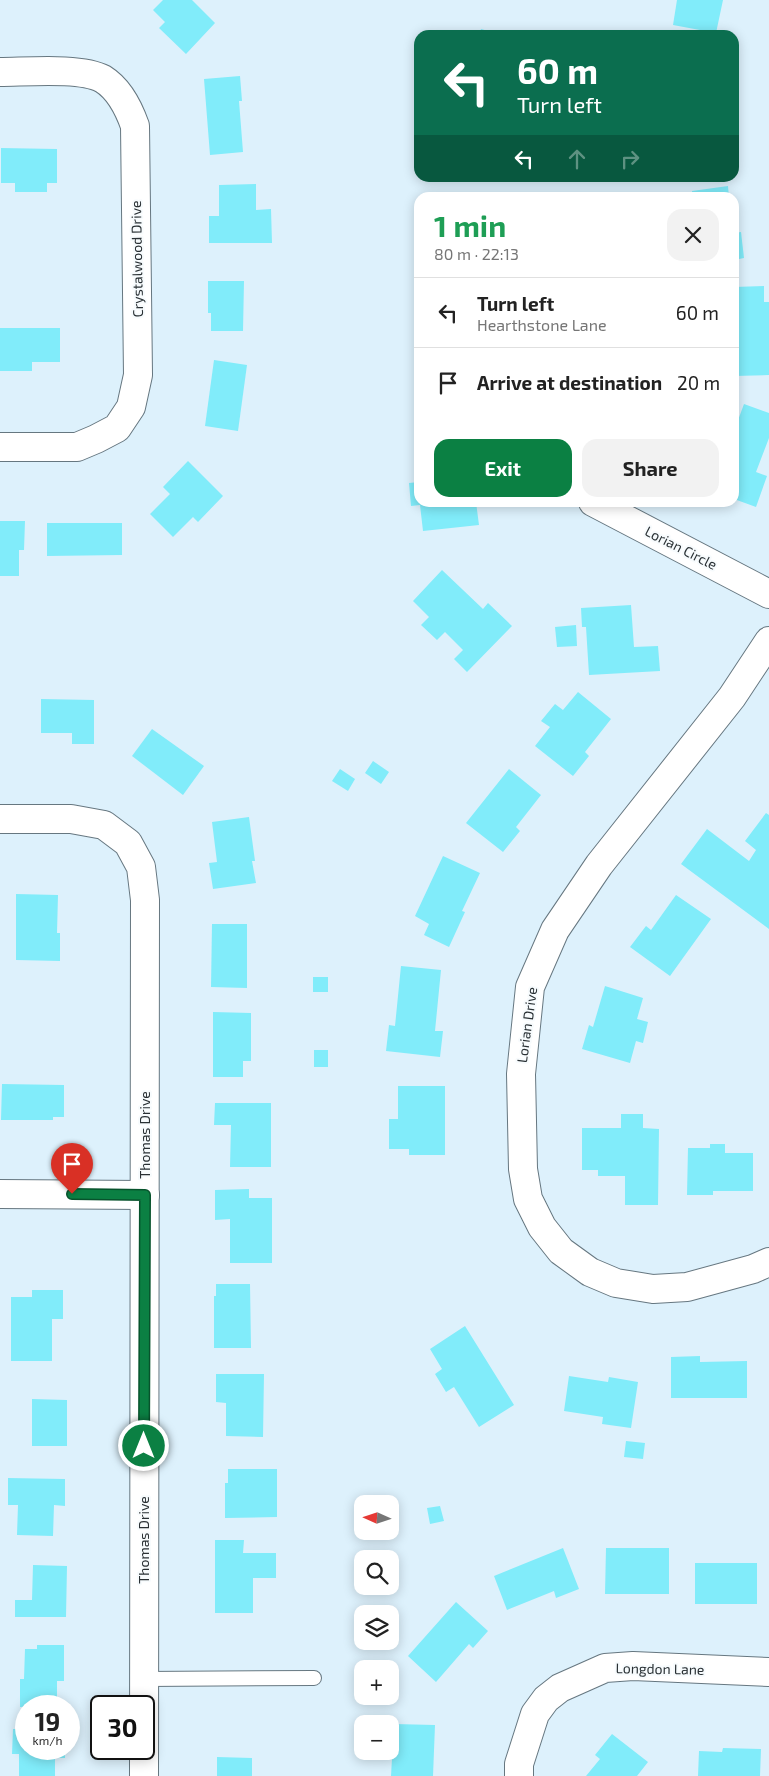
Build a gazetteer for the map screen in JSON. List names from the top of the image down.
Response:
{
  "streets": {
    "street": [
      "Crystalwood Drive",
      "Lorian Circle",
      "Lorian Drive",
      "Thomas Drive",
      "Longdon Lane"
    ]
  },
  "north": "left",
  "page": {
    "turn": ["60 m", "Turn left"],
    "heading": ["1 min", "80 m · 22:13"],
    "list": [
      {
        "name": "Turn left",
        "note": "Hearthstone Lane",
        "value": "60 m"
      },
      {
        "name": "Arrive at destination",
        "value": "20 m"
      }
    ],
    "buttons": ["Exit", "Share"],
    "map_buttons": ["+", "−"],
    "speed": "19 km/h",
    "limit": "30"
  }
}
